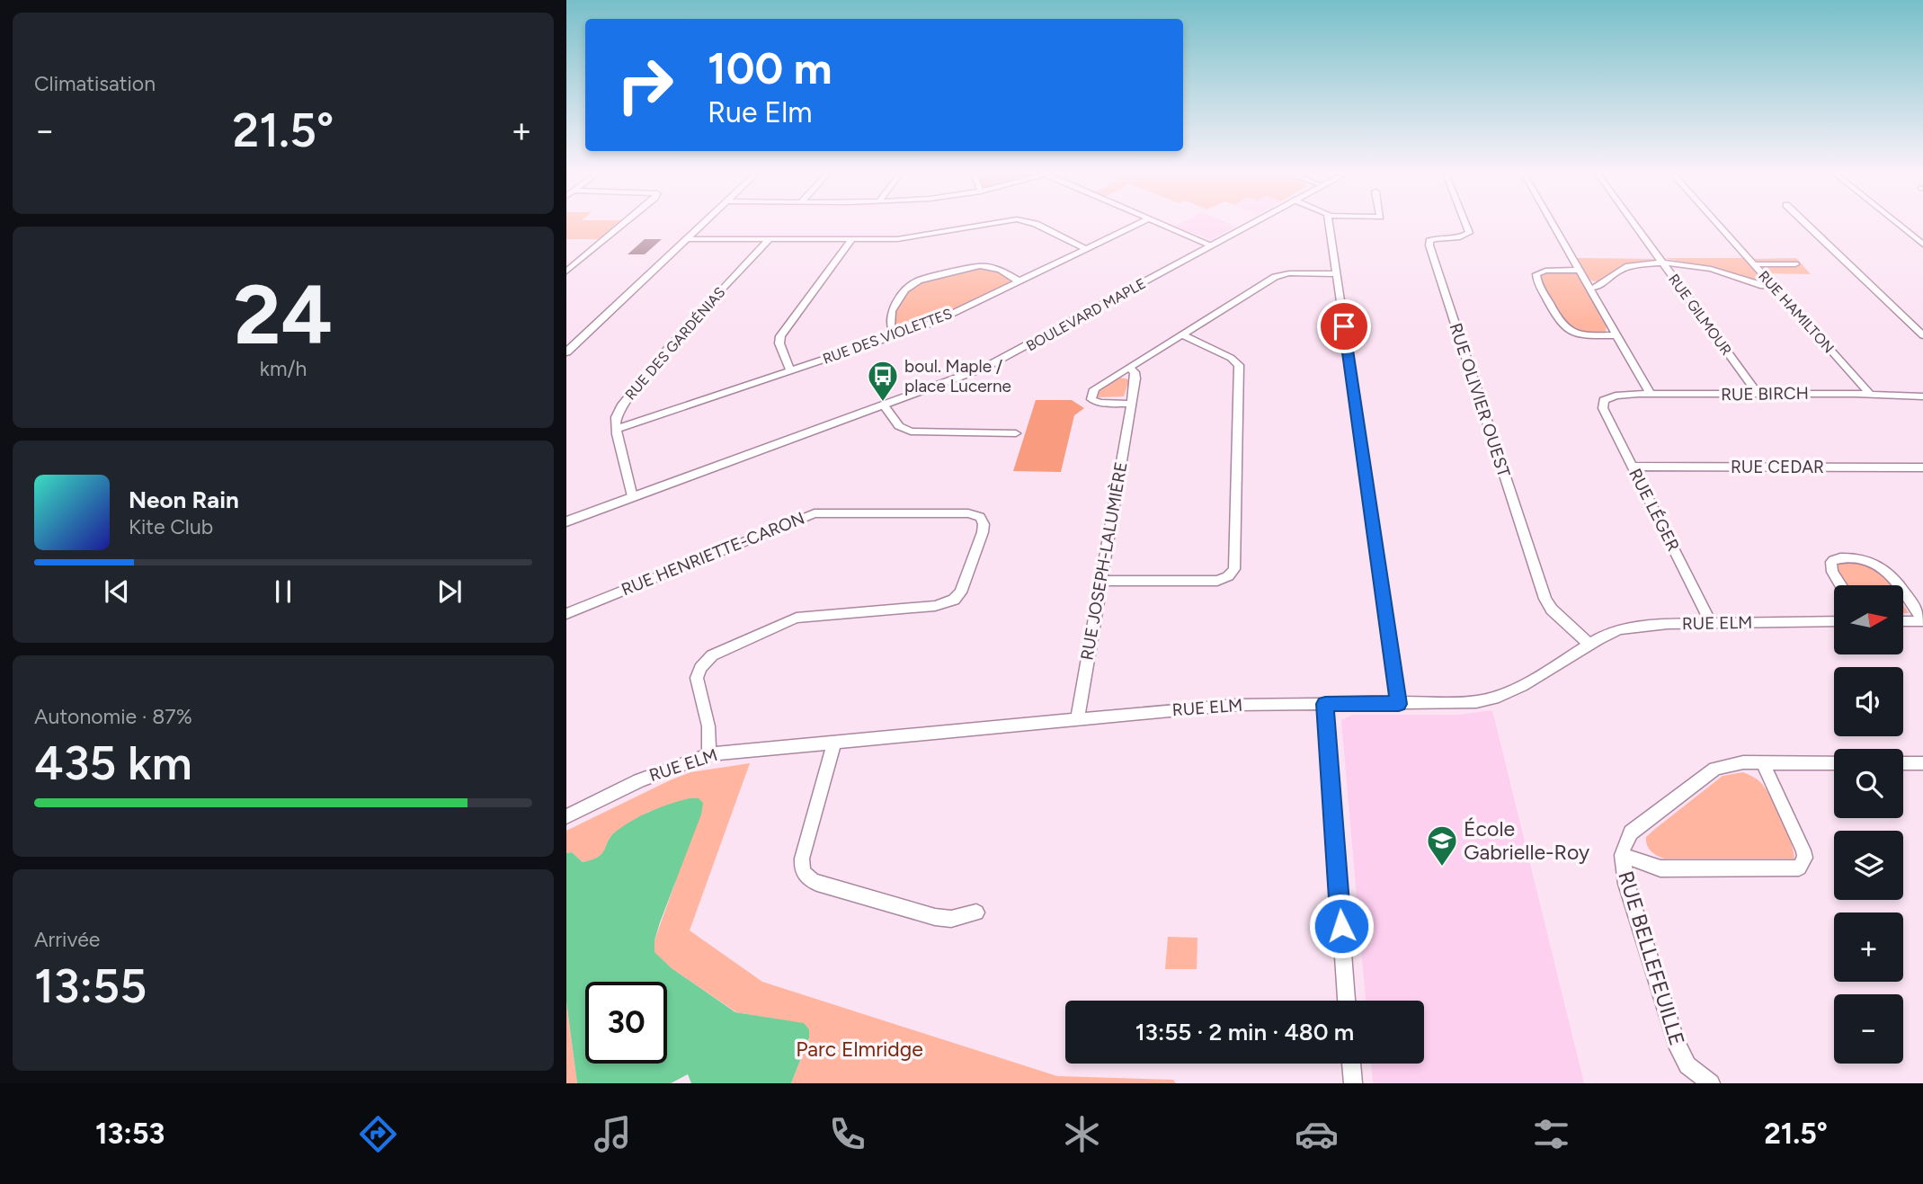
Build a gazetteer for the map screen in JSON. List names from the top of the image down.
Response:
{
  "streets": {
    "street": [
      "RUE HAMILTON",
      "BOULEVARD MAPLE",
      "RUE GILMOUR",
      "RUE DES VIOLETTES",
      "RUE DES GARDÉNIAS",
      "RUE BIRCH",
      "RUE OLIVIER OUEST",
      "RUE CEDAR",
      "RUE LÉGER",
      "RUE HENRIETTE-CARON",
      "RUE JOSEPH-LALUMIÈRE",
      "RUE ELM",
      "RUE BELLEFEUILLE"
    ]
  },
  "crossings": [
    ["RUE HAMILTON", "RUE BIRCH"],
    ["RUE GILMOUR", "RUE BIRCH"],
    ["RUE DES VIOLETTES", "RUE DES GARDÉNIAS"],
    ["RUE BIRCH", "RUE LÉGER"],
    ["RUE OLIVIER OUEST", "RUE ELM"],
    ["RUE CEDAR", "RUE LÉGER"],
    ["RUE LÉGER", "RUE ELM"],
    ["RUE HENRIETTE-CARON", "RUE ELM"],
    ["RUE JOSEPH-LALUMIÈRE", "RUE ELM"]
  ],
  "parks": ["Parc Elmridge"],
  "places": {
    "bus stop": ["boul. Maple / place Lucerne"],
    "school or university": ["École Gabrielle-Roy"]
  },
  "north": "right",
  "page": {
    "tile": [
      "Climatisation",
      ["24", "km/h"],
      ["Autonomie · 87%", "435 km"],
      ["Arrivée", "13:55"]
    ],
    "turn": ["100 m", "Rue Elm"],
    "heat": ["−", "21.5°", "+"],
    "song": ["Neon Rain", "Kite Club"],
    "map_buttons": ["+", "−"],
    "limit": "30",
    "trip": "13:55 · 2 min · 480 m",
    "tabs": ["13:53", "21.5°"]
  }
}
